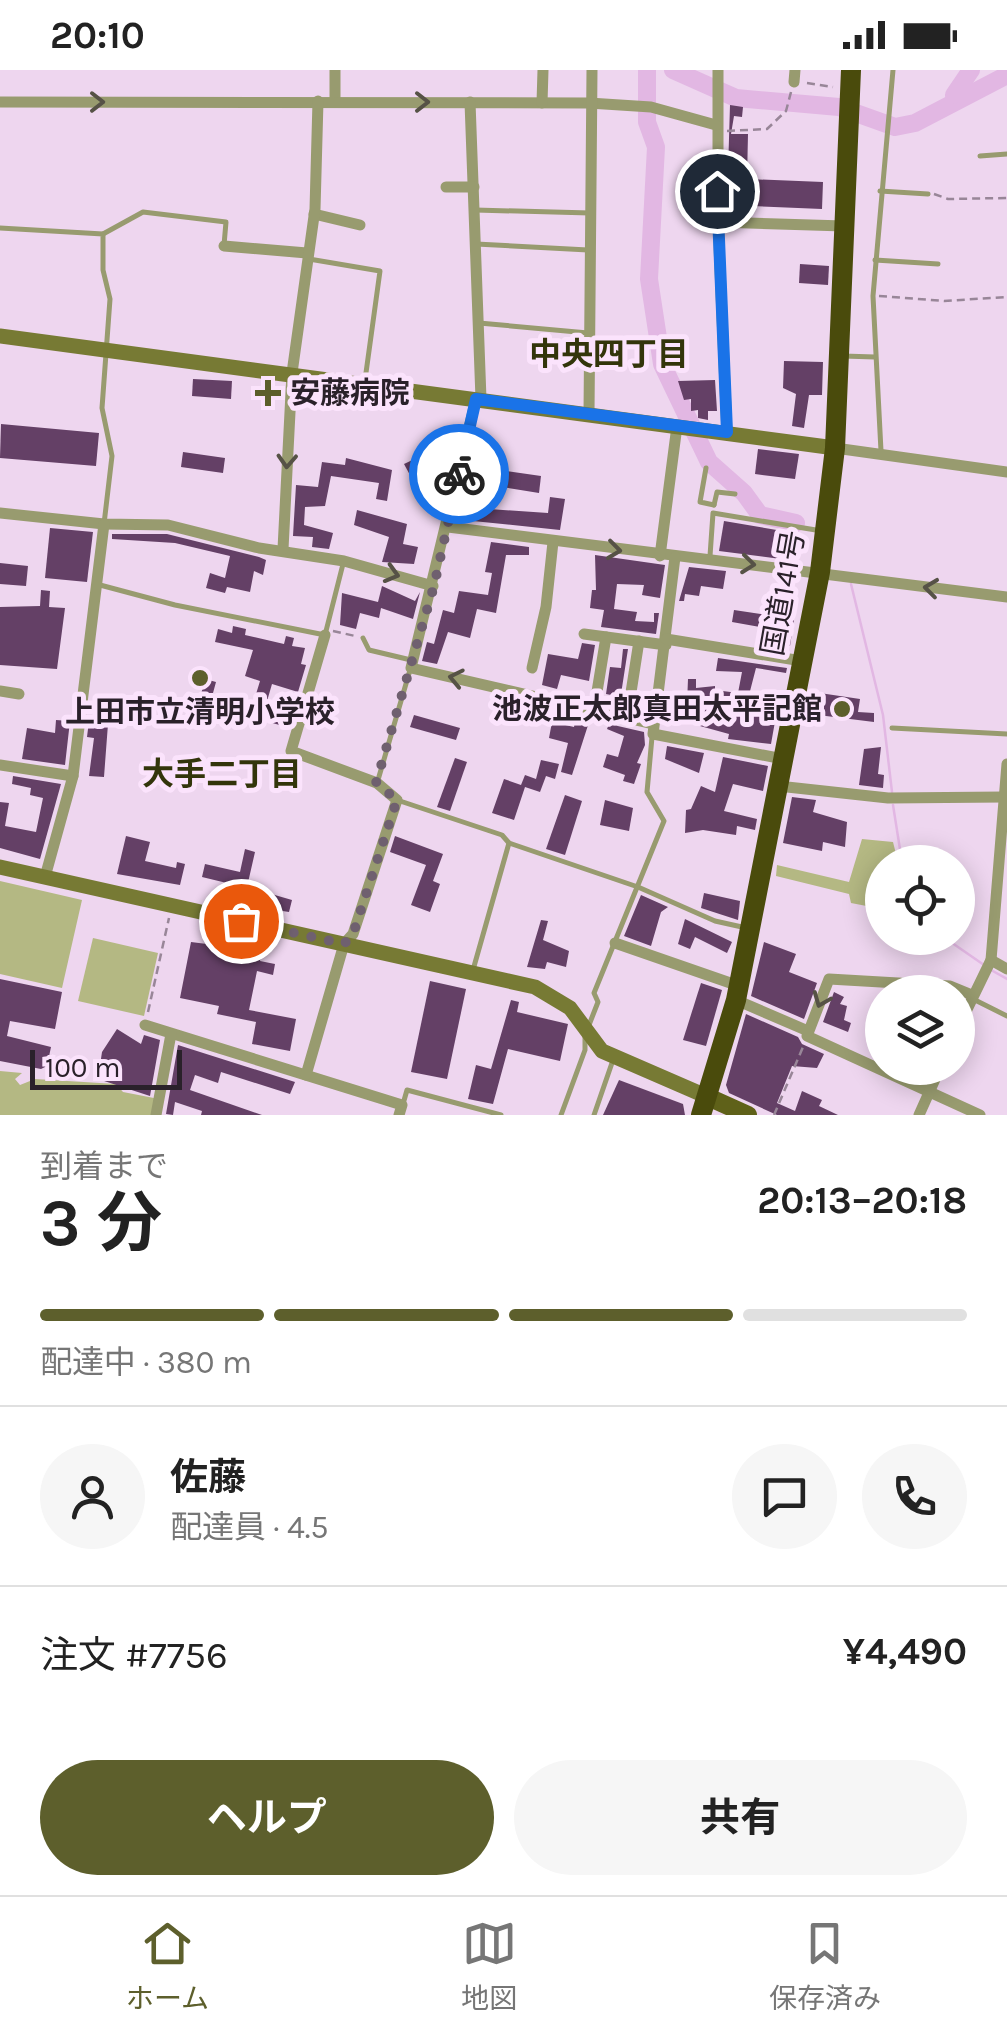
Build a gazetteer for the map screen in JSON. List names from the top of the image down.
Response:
{
  "streets": {
    "highway": ["国道141号"]
  },
  "districts": ["中央四丁目", "大手二丁目"],
  "places": {
    "health": ["安藤病院"],
    "other": ["上田市立清明小学校", "池波正太郎真田太平記館"]
  },
  "scale_bar": "100 m",
  "page": {
    "status": "20:10",
    "scale": "100 m",
    "heading": ["3 分", "到着まで", "20:13–20:18"],
    "panel": [
      "佐藤",
      "配達員 · 4.5",
      "注文 #7756",
      "¥4,490"
    ],
    "bar": "配達中 · 380 m",
    "buttons": ["ヘルプ", "共有"],
    "tabs": ["ホーム", "地図", "保存済み"]
  }
}
